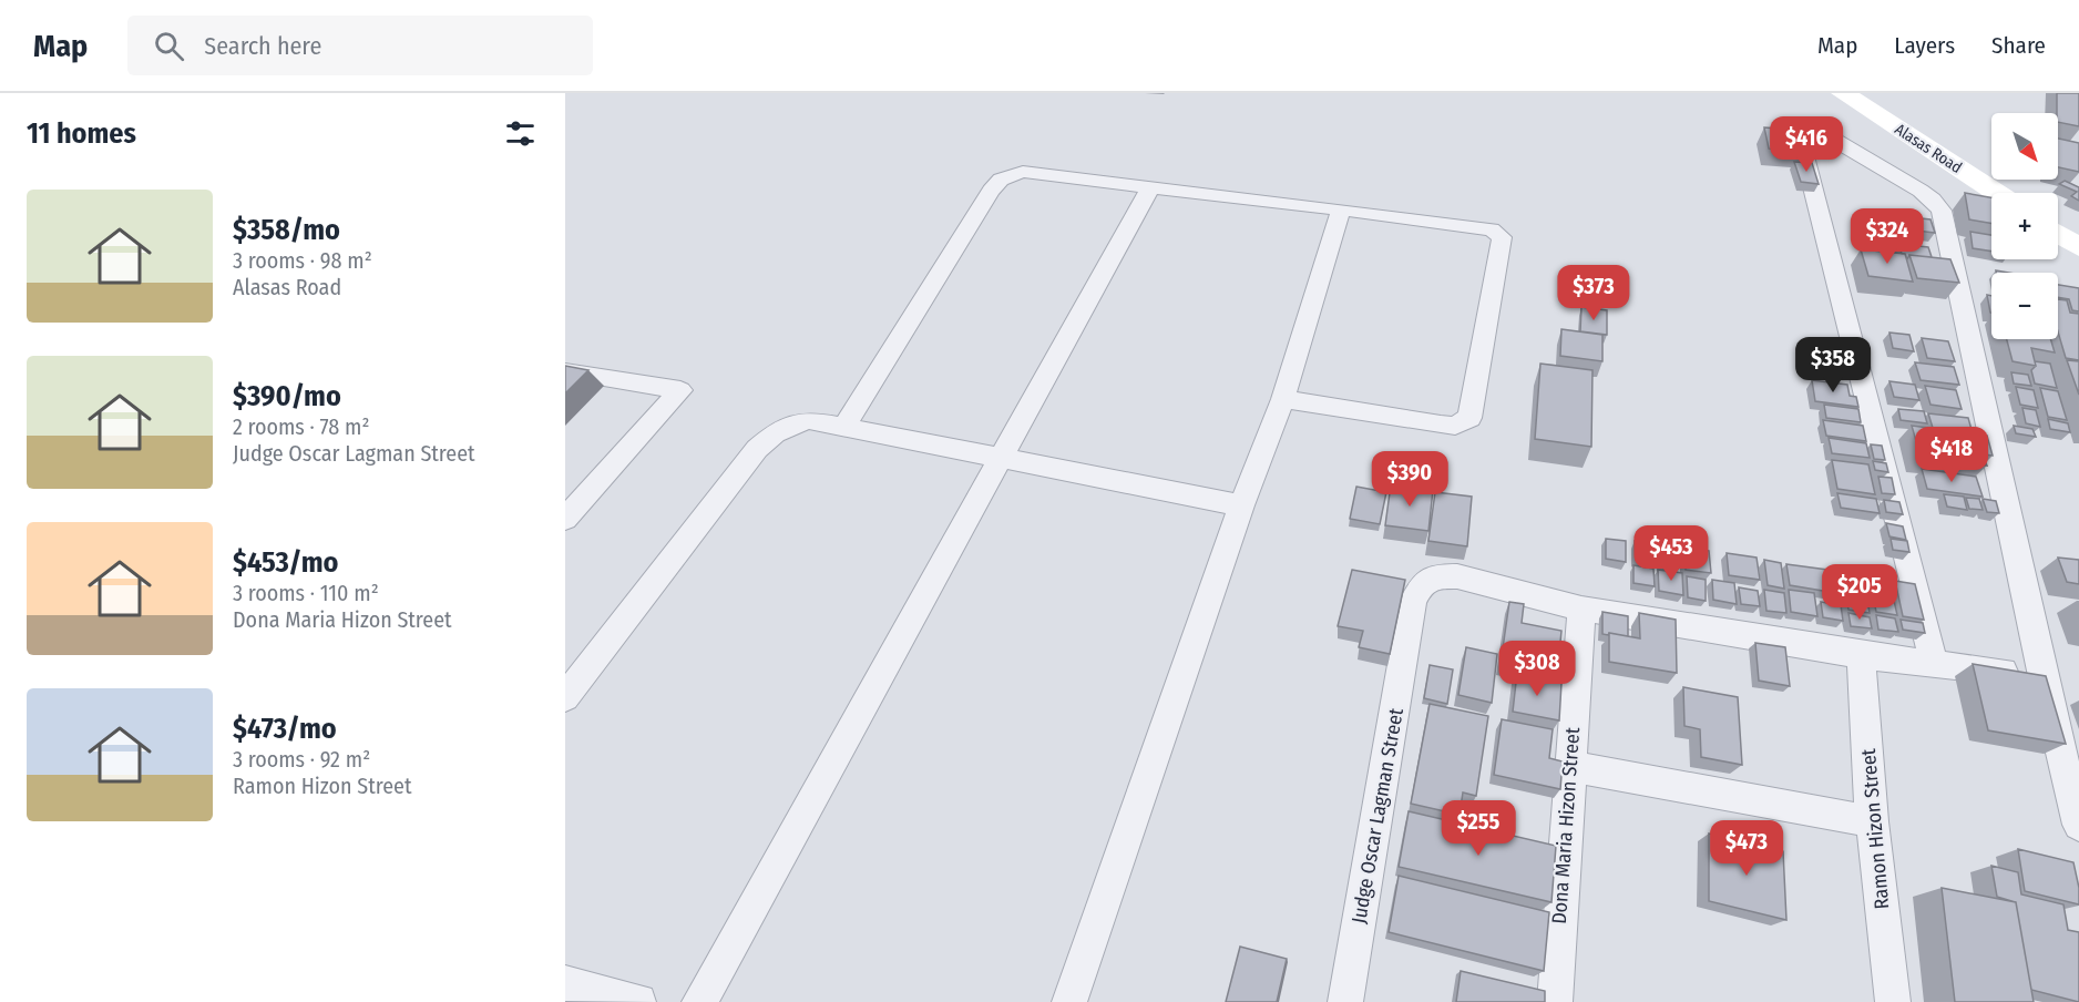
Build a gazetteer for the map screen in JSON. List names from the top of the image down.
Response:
{
  "streets": {
    "street": [
      "Alasas Road",
      "Judge Oscar Lagman Street",
      "Dona Maria Hizon Street",
      "Ramon Hizon Street"
    ]
  },
  "crossings": [
    ["Judge Oscar Lagman Street", "Dona Maria Hizon Street"],
    ["Judge Oscar Lagman Street", "Ramon Hizon Street"]
  ],
  "north": "bottom right",
  "page": {
    "header": "Map",
    "search": "Search here",
    "nav": ["Map", "Layers", "Share"],
    "heading": "11 homes",
    "map_buttons": ["+", "−"],
    "price": [
      "$416",
      "$324",
      "$373",
      "$358",
      "$418",
      "$390",
      "$453",
      "$205",
      "$308",
      "$255",
      "$473"
    ],
    "list": [
      {
        "name": "$358/mo",
        "note": "3 rooms · 98 m² · Alasas Road"
      },
      {
        "name": "$390/mo",
        "note": "2 rooms · 78 m² · Judge Oscar Lagman Street"
      },
      {
        "name": "$453/mo",
        "note": "3 rooms · 110 m² · Dona Maria Hizon Street"
      },
      {
        "name": "$473/mo",
        "note": "3 rooms · 92 m² · Ramon Hizon Street"
      }
    ]
  }
}
